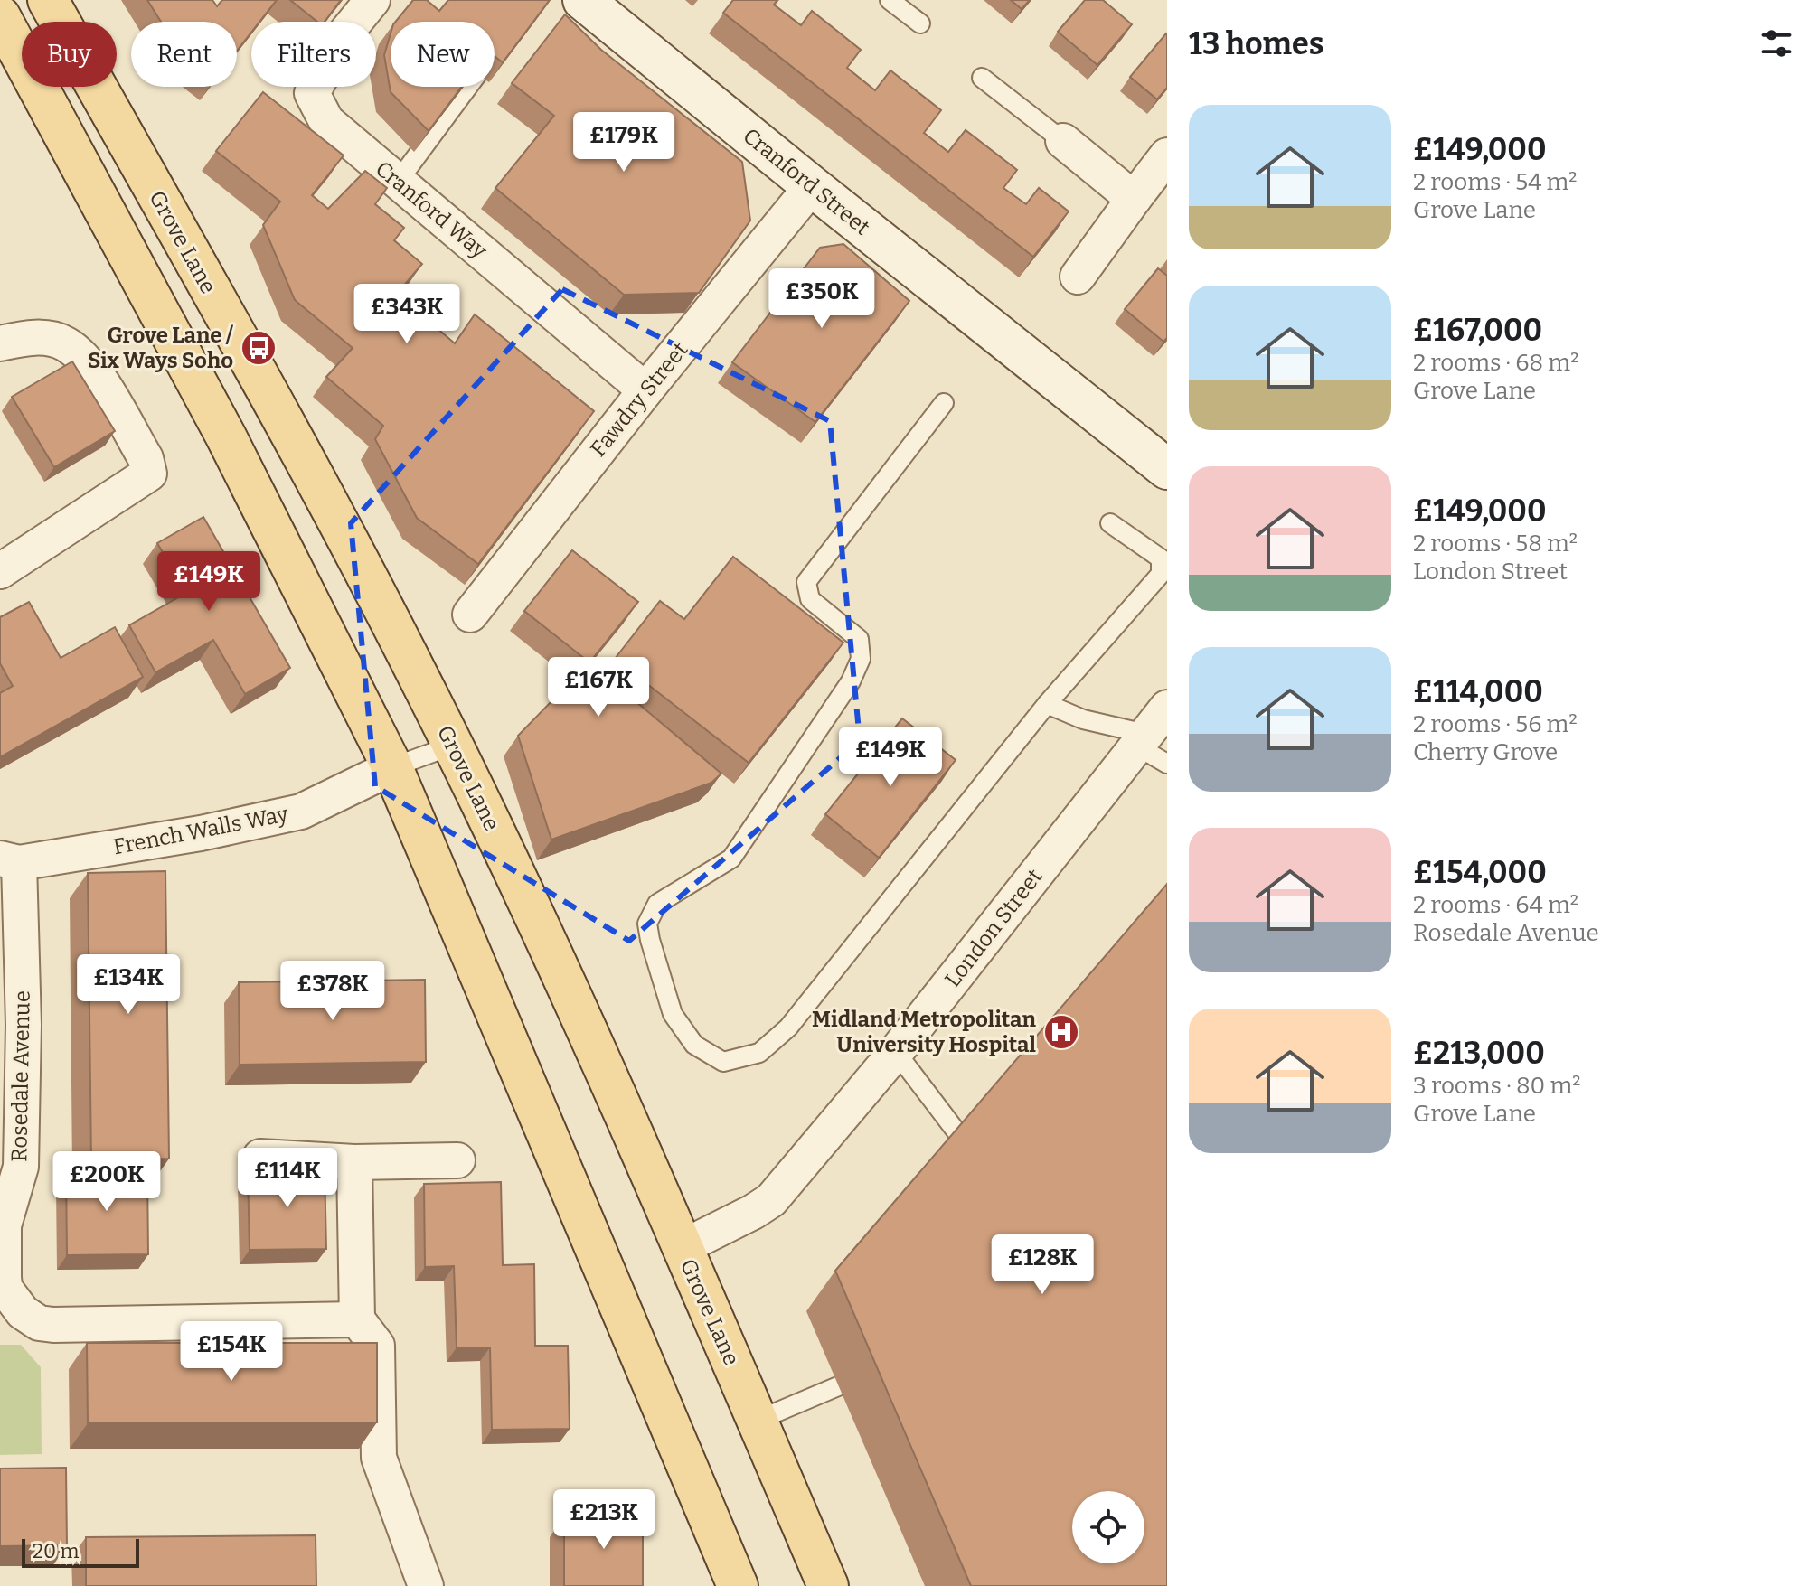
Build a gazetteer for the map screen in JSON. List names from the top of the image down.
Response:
{
  "streets": {
    "main road": ["Cranford Street", "Grove Lane"],
    "street": [
      "Cranford Way",
      "Fawdry Street",
      "French Walls Way",
      "London Street",
      "Rosedale Avenue"
    ]
  },
  "crossings": [
    ["Cranford Street", "Fawdry Street"],
    ["Cranford Way", "Fawdry Street"],
    ["Grove Lane", "London Street"],
    ["French Walls Way", "Rosedale Avenue"]
  ],
  "places": {
    "bus stop": ["Grove Lane / Six Ways Soho"],
    "hospital": ["Midland Metropolitan University Hospital"]
  },
  "scale_bar": "20 m",
  "page": {
    "heading": "13 homes",
    "chip": [
      "Buy",
      "Rent",
      "Filters",
      "New"
    ],
    "list": [
      {
        "name": "£149,000",
        "note": "2 rooms · 54 m² · Grove Lane"
      },
      {
        "name": "£167,000",
        "note": "2 rooms · 68 m² · Grove Lane"
      },
      {
        "name": "£149,000",
        "note": "2 rooms · 58 m² · London Street"
      },
      {
        "name": "£114,000",
        "note": "2 rooms · 56 m² · Cherry Grove"
      },
      {
        "name": "£154,000",
        "note": "2 rooms · 64 m² · Rosedale Avenue"
      },
      {
        "name": "£213,000",
        "note": "3 rooms · 80 m² · Grove Lane"
      }
    ],
    "price": [
      "£179K",
      "£350K",
      "£343K",
      "£149K",
      "£167K",
      "£149K",
      "£134K",
      "£378K",
      "£114K",
      "£200K",
      "£128K",
      "£154K",
      "£213K"
    ],
    "scale": "20 m"
  }
}
